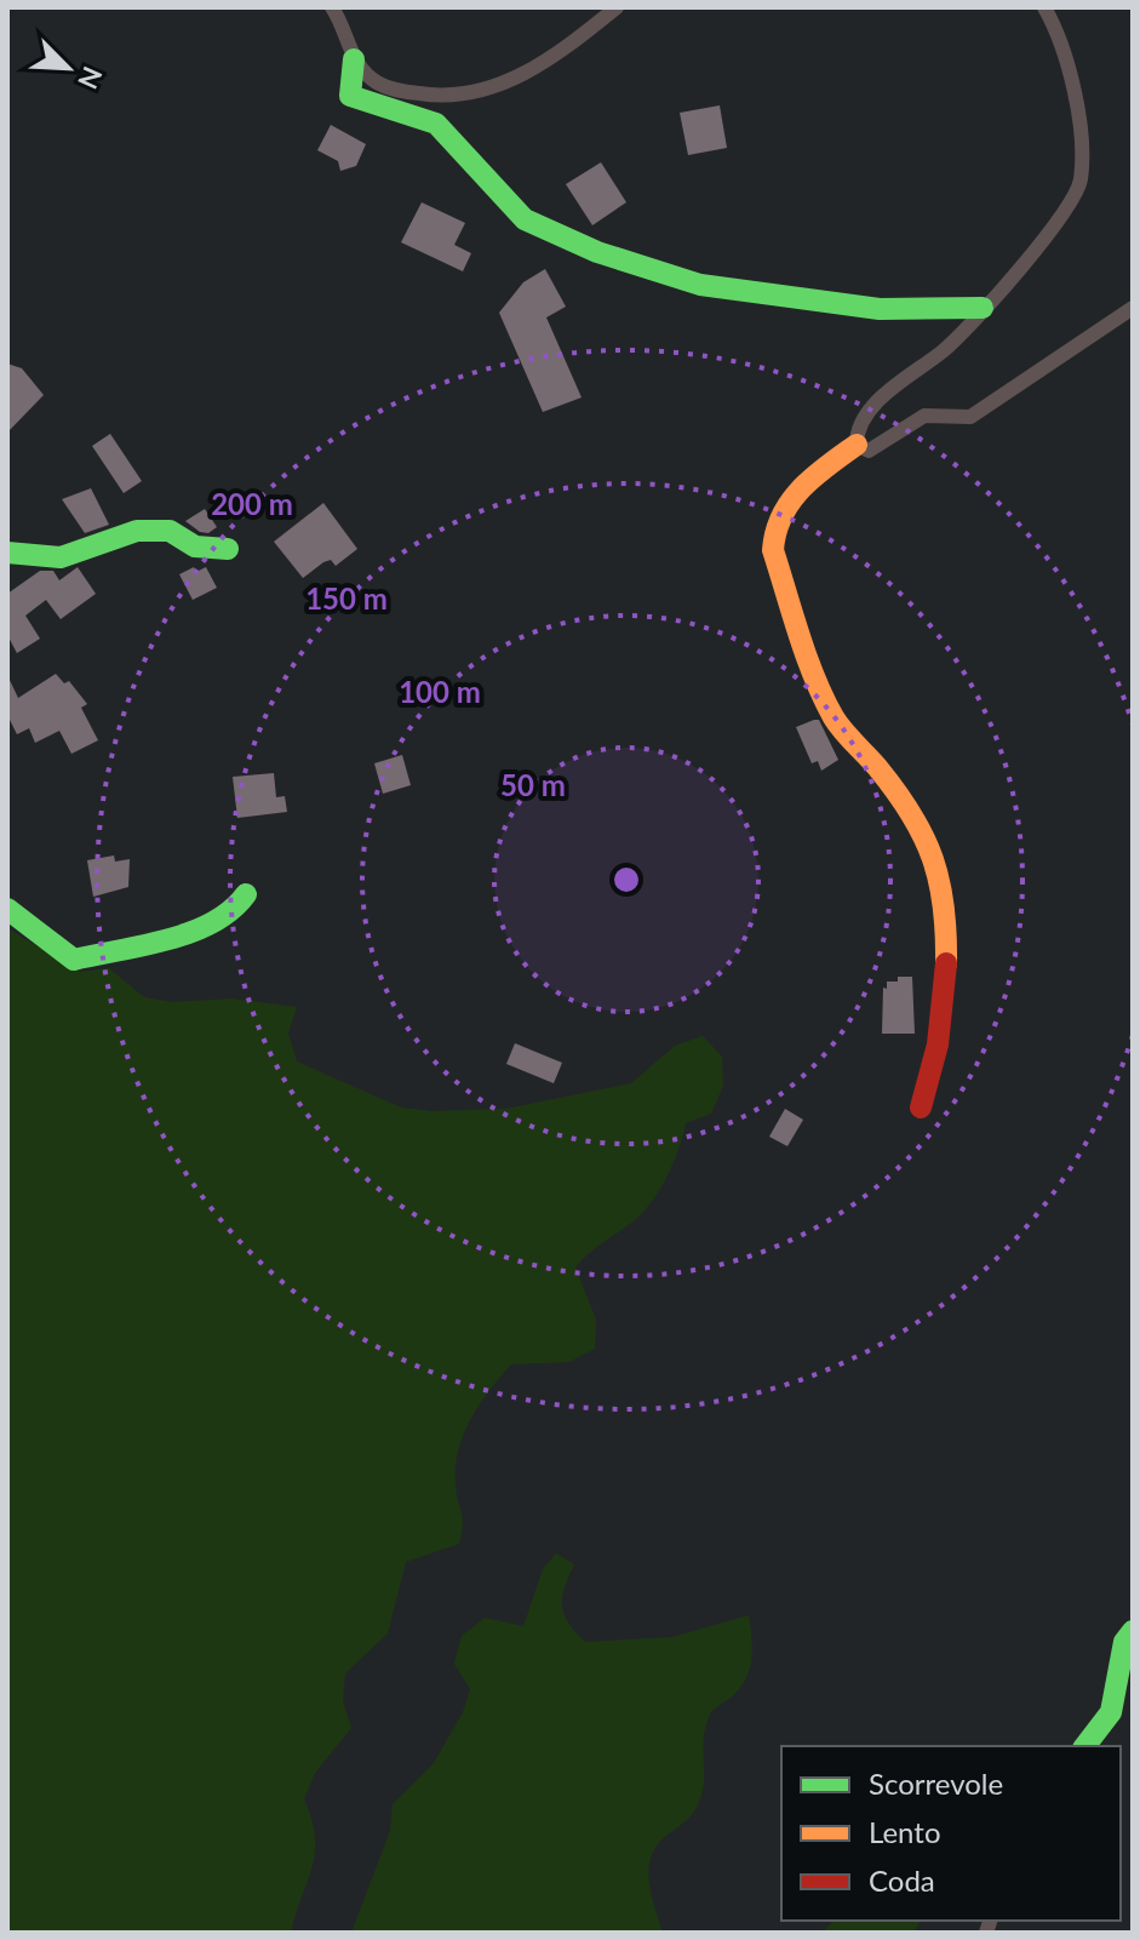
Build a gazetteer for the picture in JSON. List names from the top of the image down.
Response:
{
  "legend": ["Scorrevole", "Lento", "Coda"],
  "north": "bottom right",
  "rings": [
    "200 m",
    "150 m",
    "100 m",
    "50 m"
  ]
}
